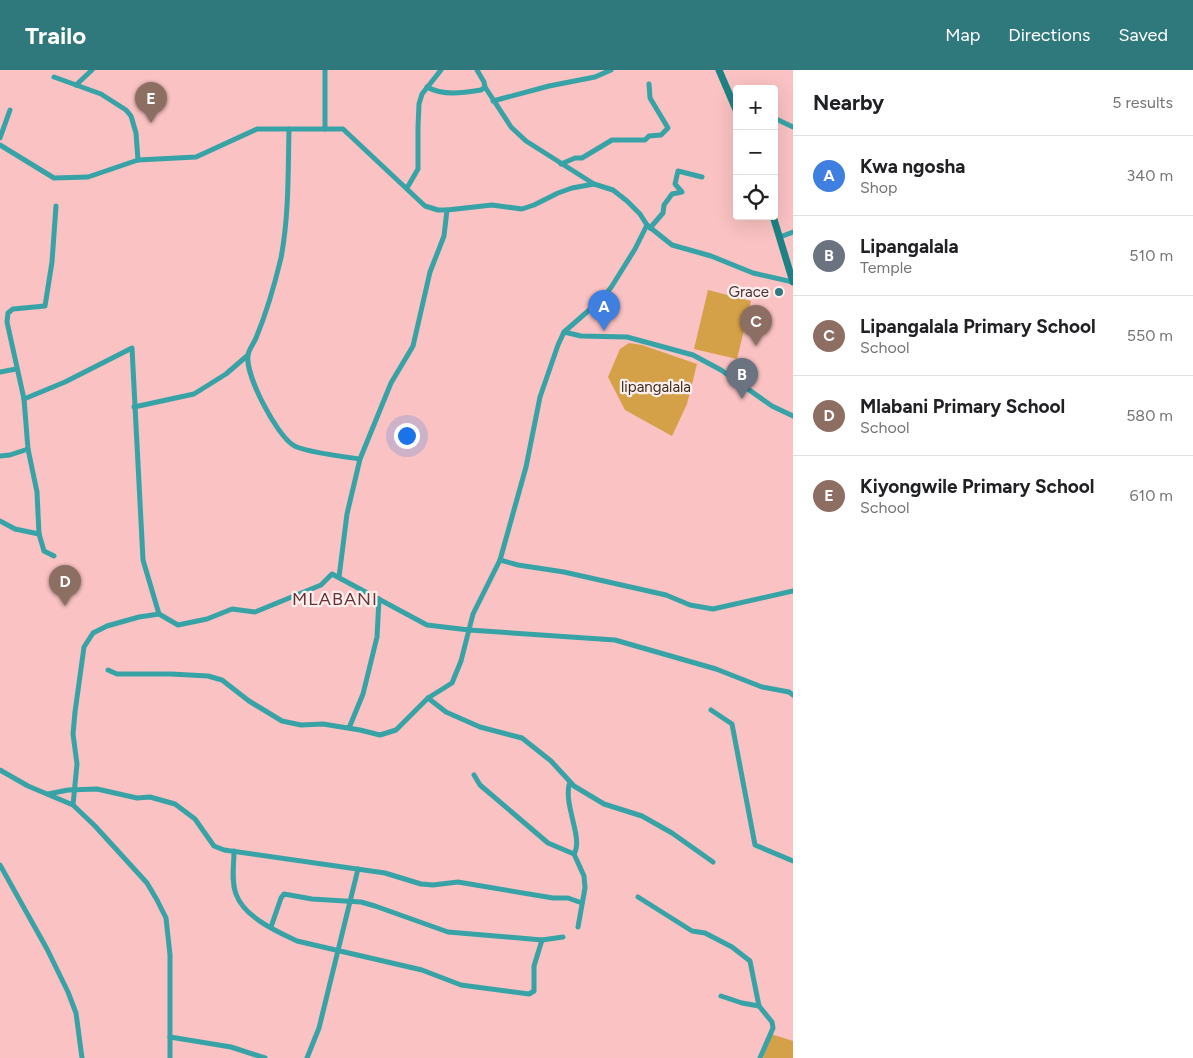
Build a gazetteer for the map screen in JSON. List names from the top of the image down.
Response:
{
  "districts": ["MLABANI"],
  "parks": ["lipangalala"],
  "places": ["Grace"],
  "page": {
    "header": "Trailo",
    "nav": ["Map", "Directions", "Saved"],
    "heading": ["Nearby", "5 results"],
    "pins": [
      "E",
      "A",
      "C",
      "B",
      "D"
    ],
    "map_buttons": ["+", "−"],
    "list": [
      {
        "mark": "A",
        "name": "Kwa ngosha",
        "note": "Shop",
        "value": "340 m"
      },
      {
        "mark": "B",
        "name": "Lipangalala",
        "note": "Temple",
        "value": "510 m"
      },
      {
        "mark": "C",
        "name": "Lipangalala Primary School",
        "note": "School",
        "value": "550 m"
      },
      {
        "mark": "D",
        "name": "Mlabani Primary School",
        "note": "School",
        "value": "580 m"
      },
      {
        "mark": "E",
        "name": "Kiyongwile Primary School",
        "note": "School",
        "value": "610 m"
      }
    ]
  }
}
